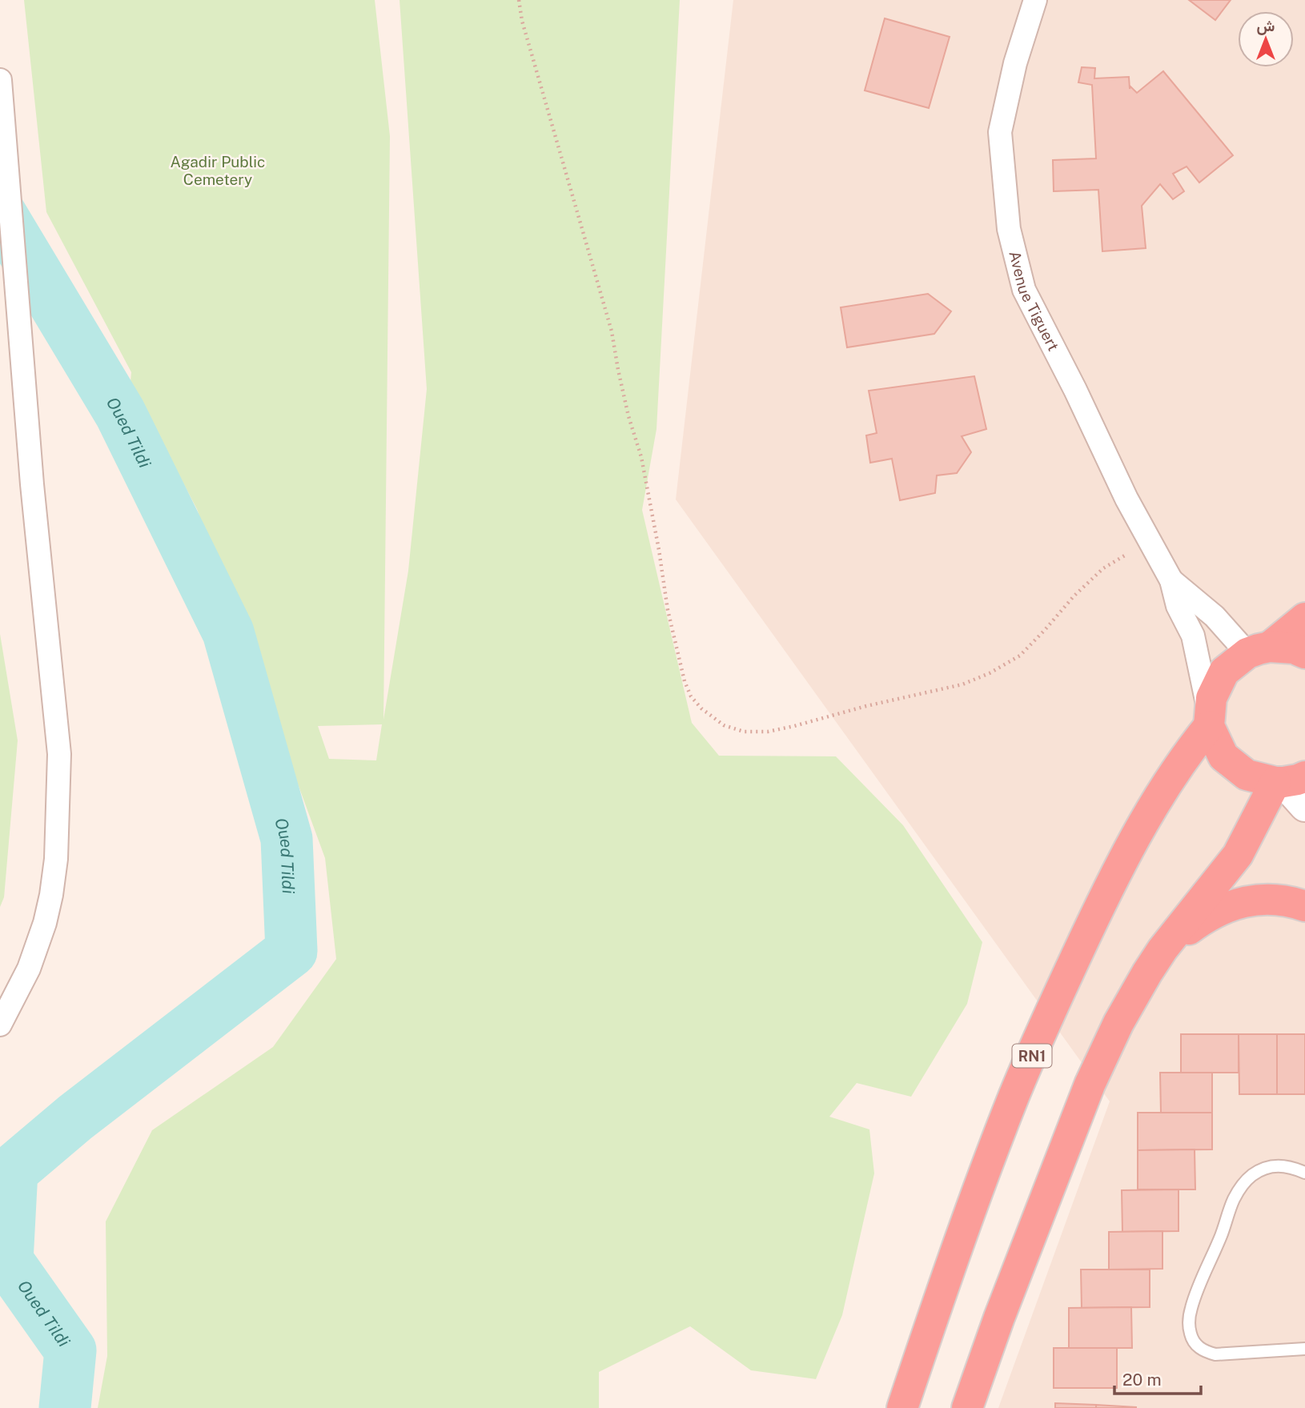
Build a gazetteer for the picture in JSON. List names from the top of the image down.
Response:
{
  "streets": {
    "highway": ["RN1"],
    "street": ["Avenue Tiguert"]
  },
  "crossings": [
    ["Avenue Tiguert", "RN1"]
  ],
  "water": ["Oued Tildi"],
  "parks": ["Agadir Public Cemetery"],
  "scale_bar": "20 m",
  "north": "top"
}
